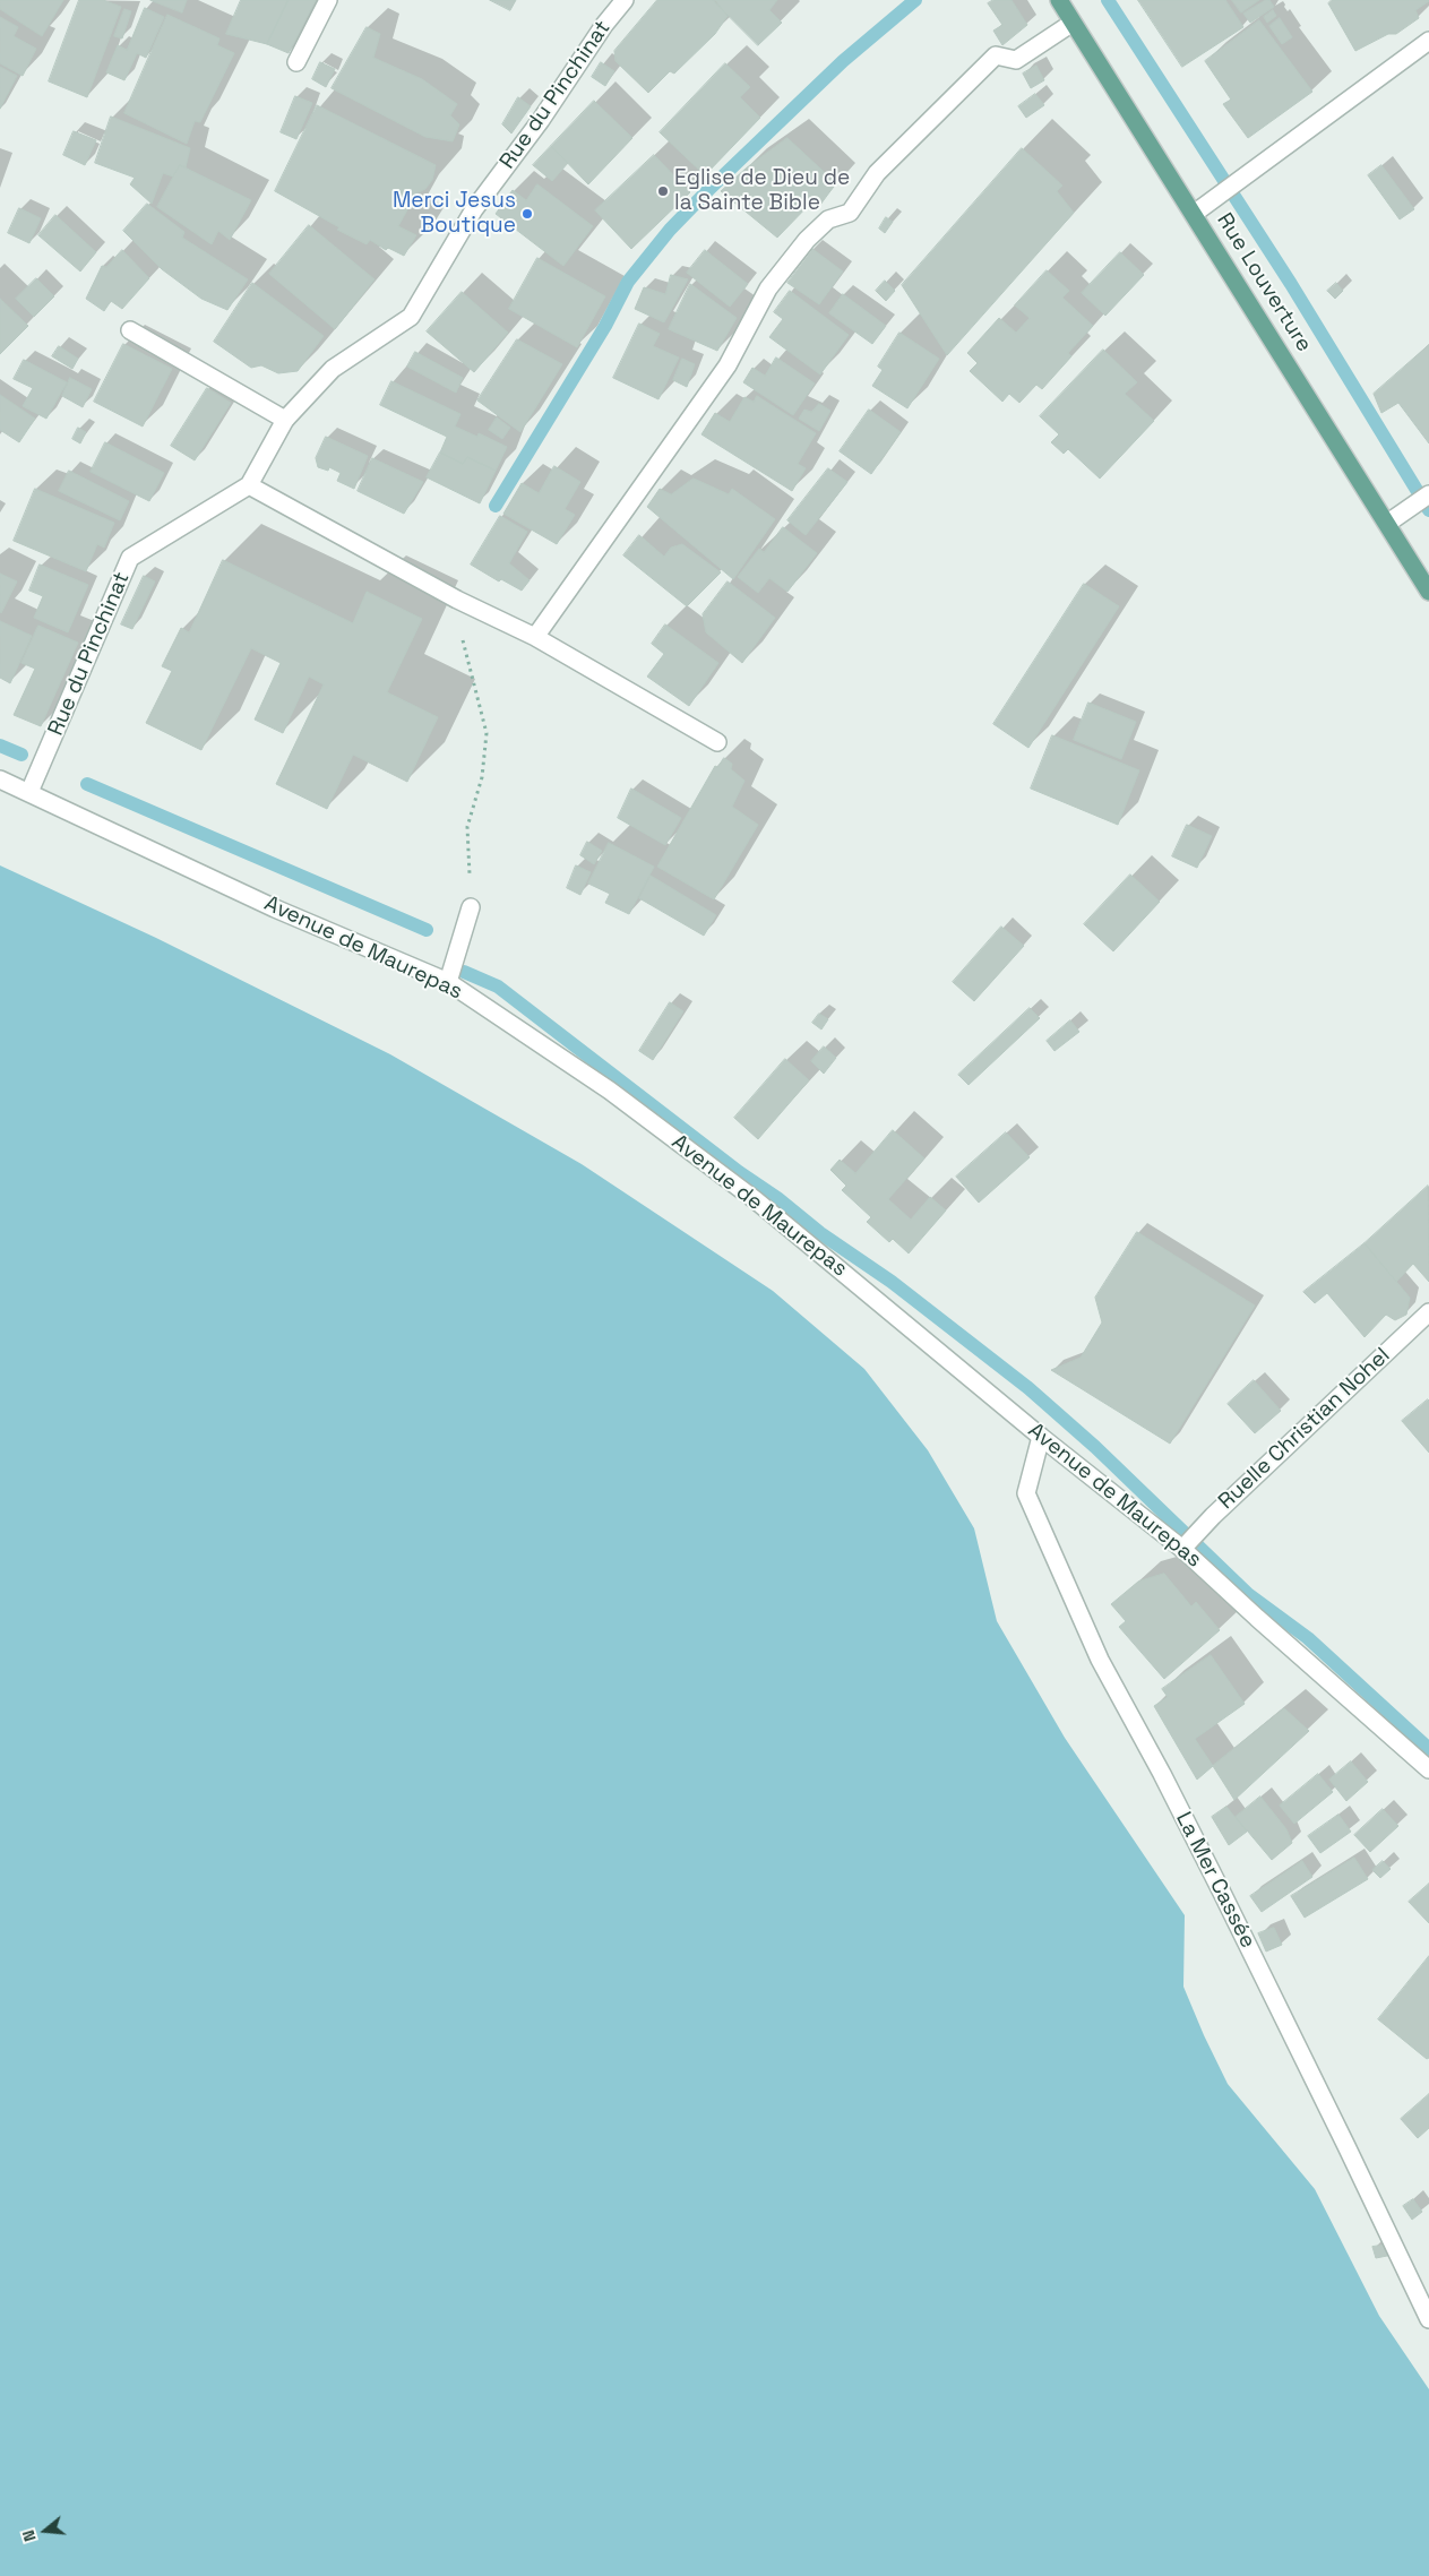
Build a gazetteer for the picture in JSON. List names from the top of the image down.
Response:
{
  "streets": {
    "main road": ["Rue Louverture"],
    "street": [
      "Rue du Pinchinat",
      "Avenue de Maurepas",
      "Ruelle Christian Nohel",
      "La Mer Cassée"
    ]
  },
  "crossings": [
    ["Rue du Pinchinat", "Avenue de Maurepas"],
    ["Avenue de Maurepas", "Ruelle Christian Nohel"],
    ["Avenue de Maurepas", "La Mer Cassée"]
  ],
  "places": ["Eglise de Dieu de la Sainte Bible", "Merci Jesus Boutique"],
  "north": "left"
}
